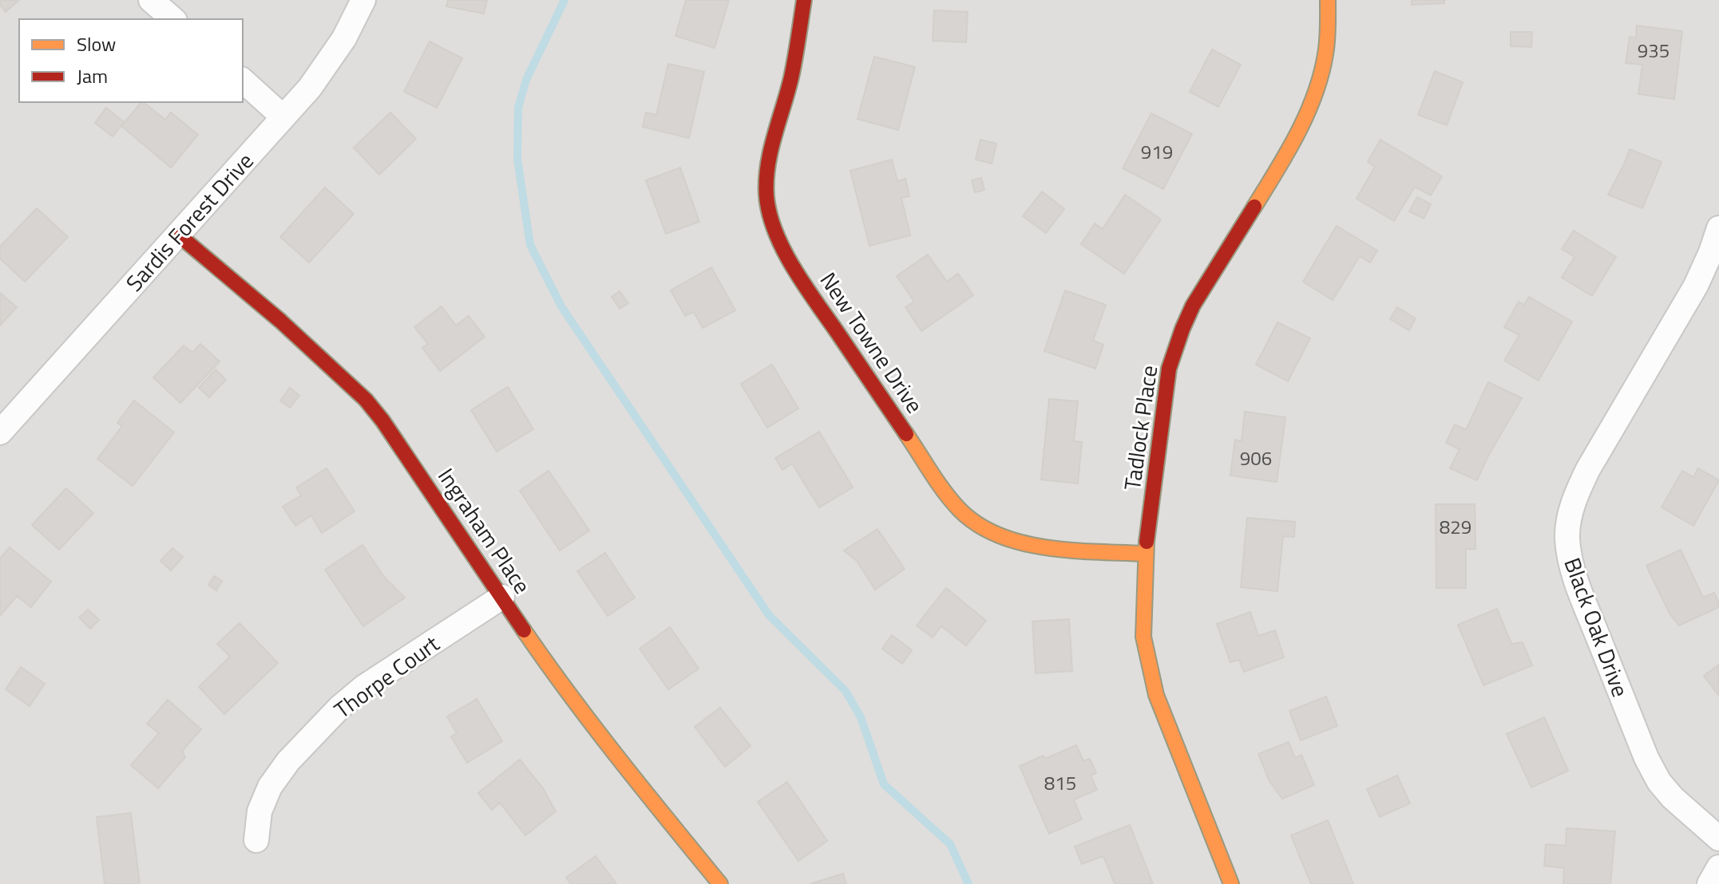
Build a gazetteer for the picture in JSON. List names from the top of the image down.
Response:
{
  "streets": {
    "street": [
      "Sardis Forest Drive",
      "New Towne Drive",
      "Tadlock Place",
      "Ingraham Place",
      "Black Oak Drive",
      "Thorpe Court"
    ]
  },
  "crossings": [
    ["Sardis Forest Drive", "Ingraham Place"],
    ["New Towne Drive", "Tadlock Place"],
    ["Ingraham Place", "Thorpe Court"]
  ],
  "house_numbers": [
    "935",
    "919",
    "906",
    "829",
    "815"
  ],
  "legend": ["Slow", "Jam"]
}
